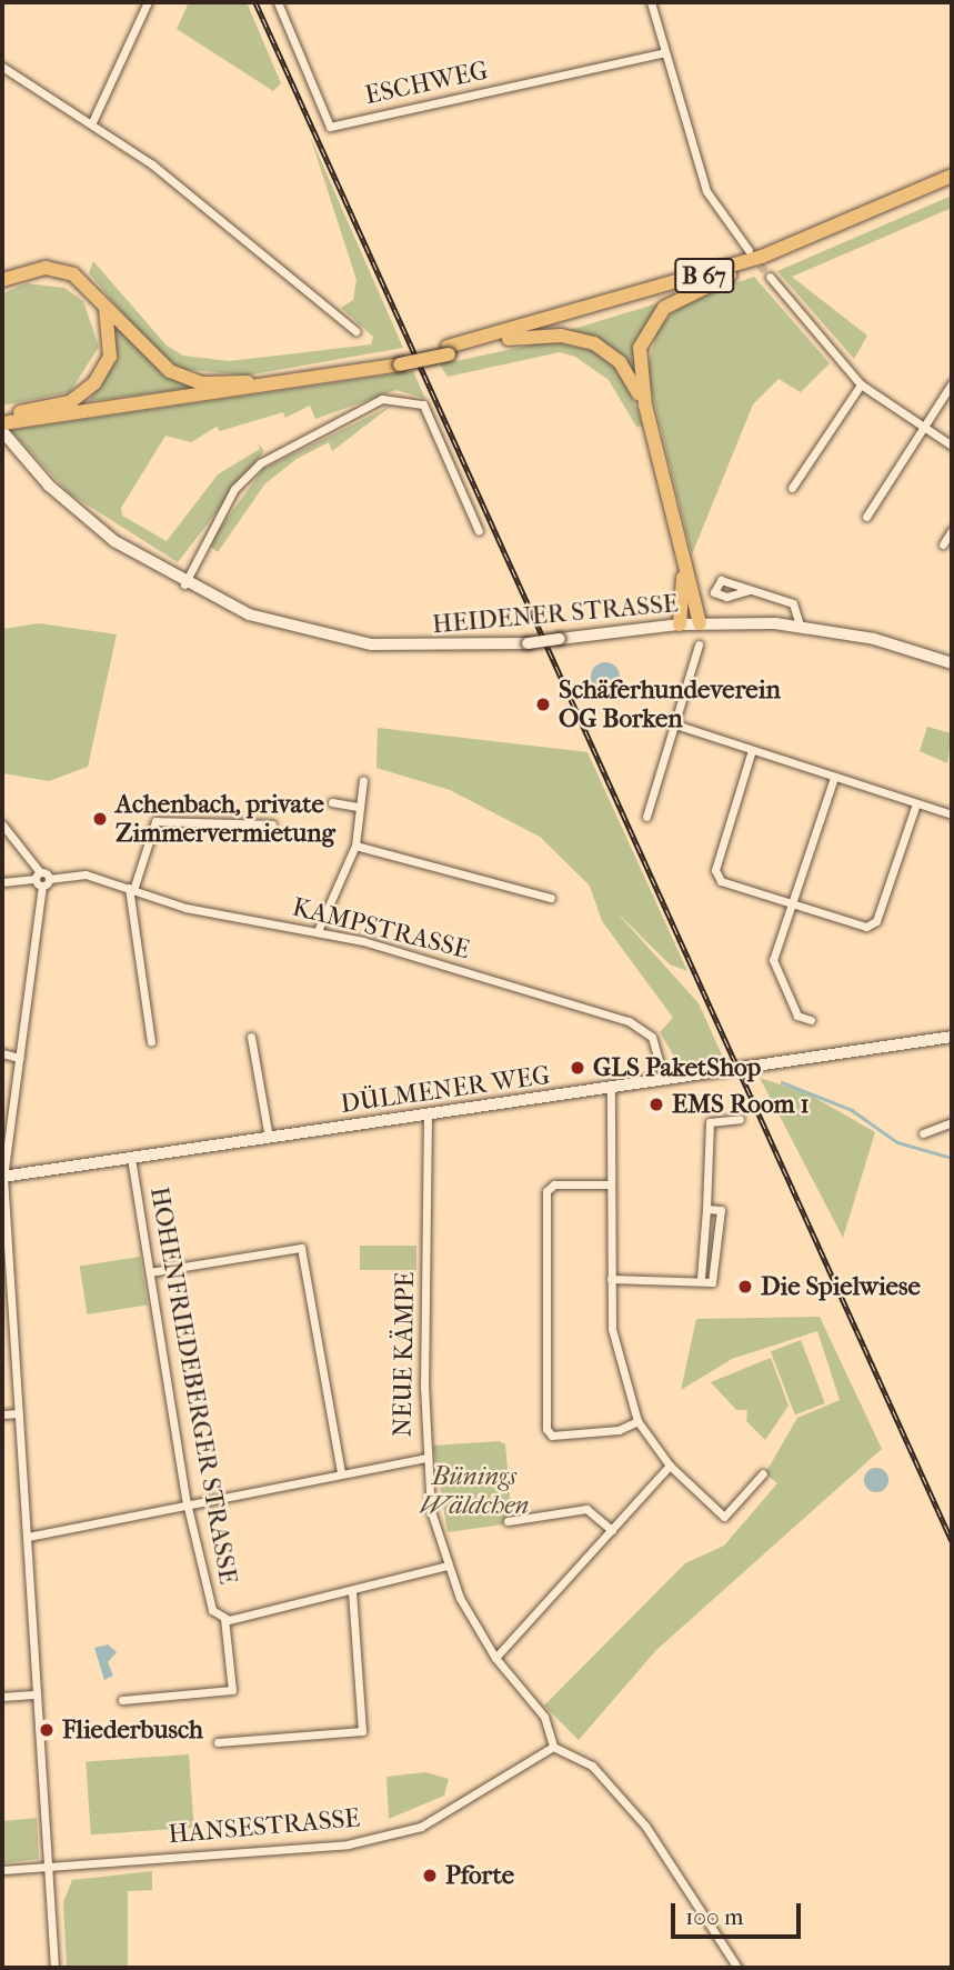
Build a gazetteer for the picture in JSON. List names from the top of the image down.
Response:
{
  "streets": {
    "highway": ["B 67"],
    "main road": ["HEIDENER STRASSE", "DÜLMENER WEG"],
    "street": [
      "ESCHWEG",
      "KAMPSTRASSE",
      "NEUE KÄMPE",
      "HOHENFRIEDEBERGER STRASSE",
      "HANSESTRASSE"
    ]
  },
  "crossings": [
    ["KAMPSTRASSE", "DÜLMENER WEG"],
    ["DÜLMENER WEG", "NEUE KÄMPE"],
    ["DÜLMENER WEG", "HOHENFRIEDEBERGER STRASSE"],
    ["NEUE KÄMPE", "HOHENFRIEDEBERGER STRASSE"],
    ["NEUE KÄMPE", "HANSESTRASSE"]
  ],
  "parks": ["Bünings Wäldchen"],
  "places": [
    "Schäferhundeverein OG Borken",
    "Achenbach, private Zimmervermietung",
    "GLS PaketShop",
    "EMS Room 1",
    "Die Spielwiese",
    "Fliederbusch",
    "Pforte"
  ],
  "scale_bar": "100 m"
}
